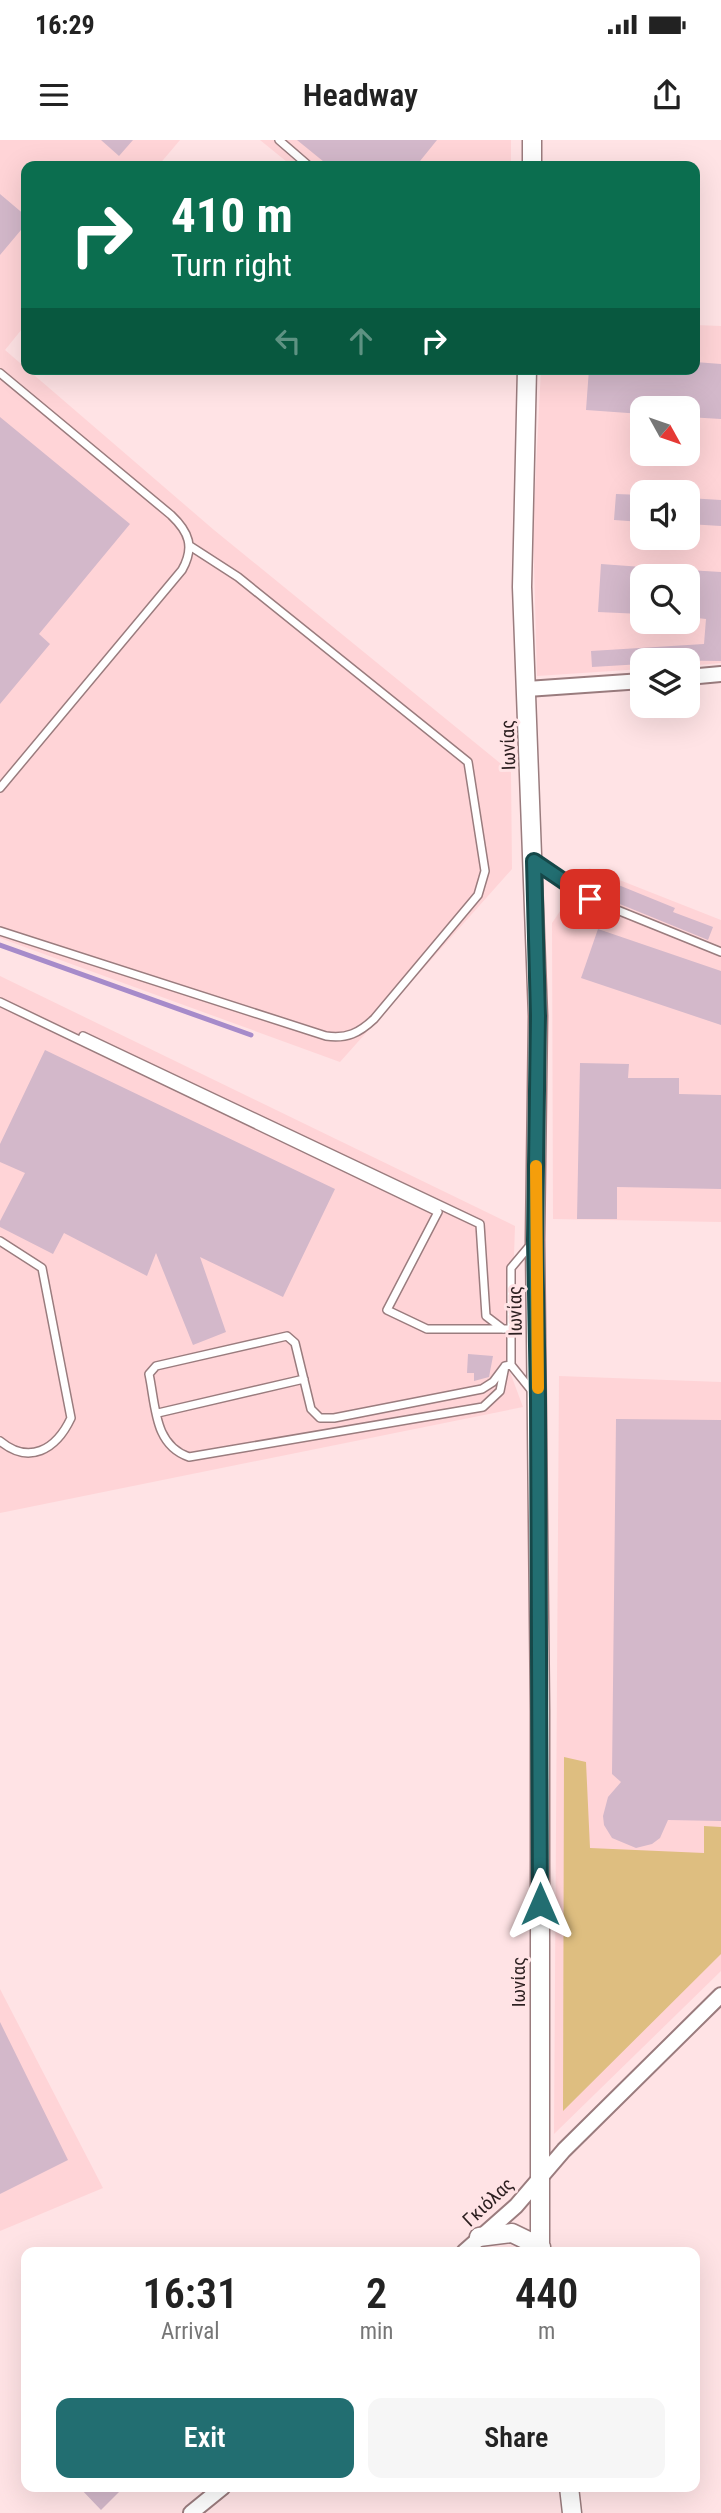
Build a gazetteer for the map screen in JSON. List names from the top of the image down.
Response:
{
  "streets": {
    "street": ["Ιωνίας", "Γκιόλας"]
  },
  "crossings": [
    ["Ιωνίας", "Γκιόλας"]
  ],
  "north": "bottom right",
  "page": {
    "status": "16:29",
    "header": "Headway",
    "turn": ["410 m", "Turn right"],
    "eta": [
      "16:31",
      "Arrival",
      "2",
      "min",
      "440",
      "m"
    ],
    "buttons": ["Exit", "Share"]
  }
}
